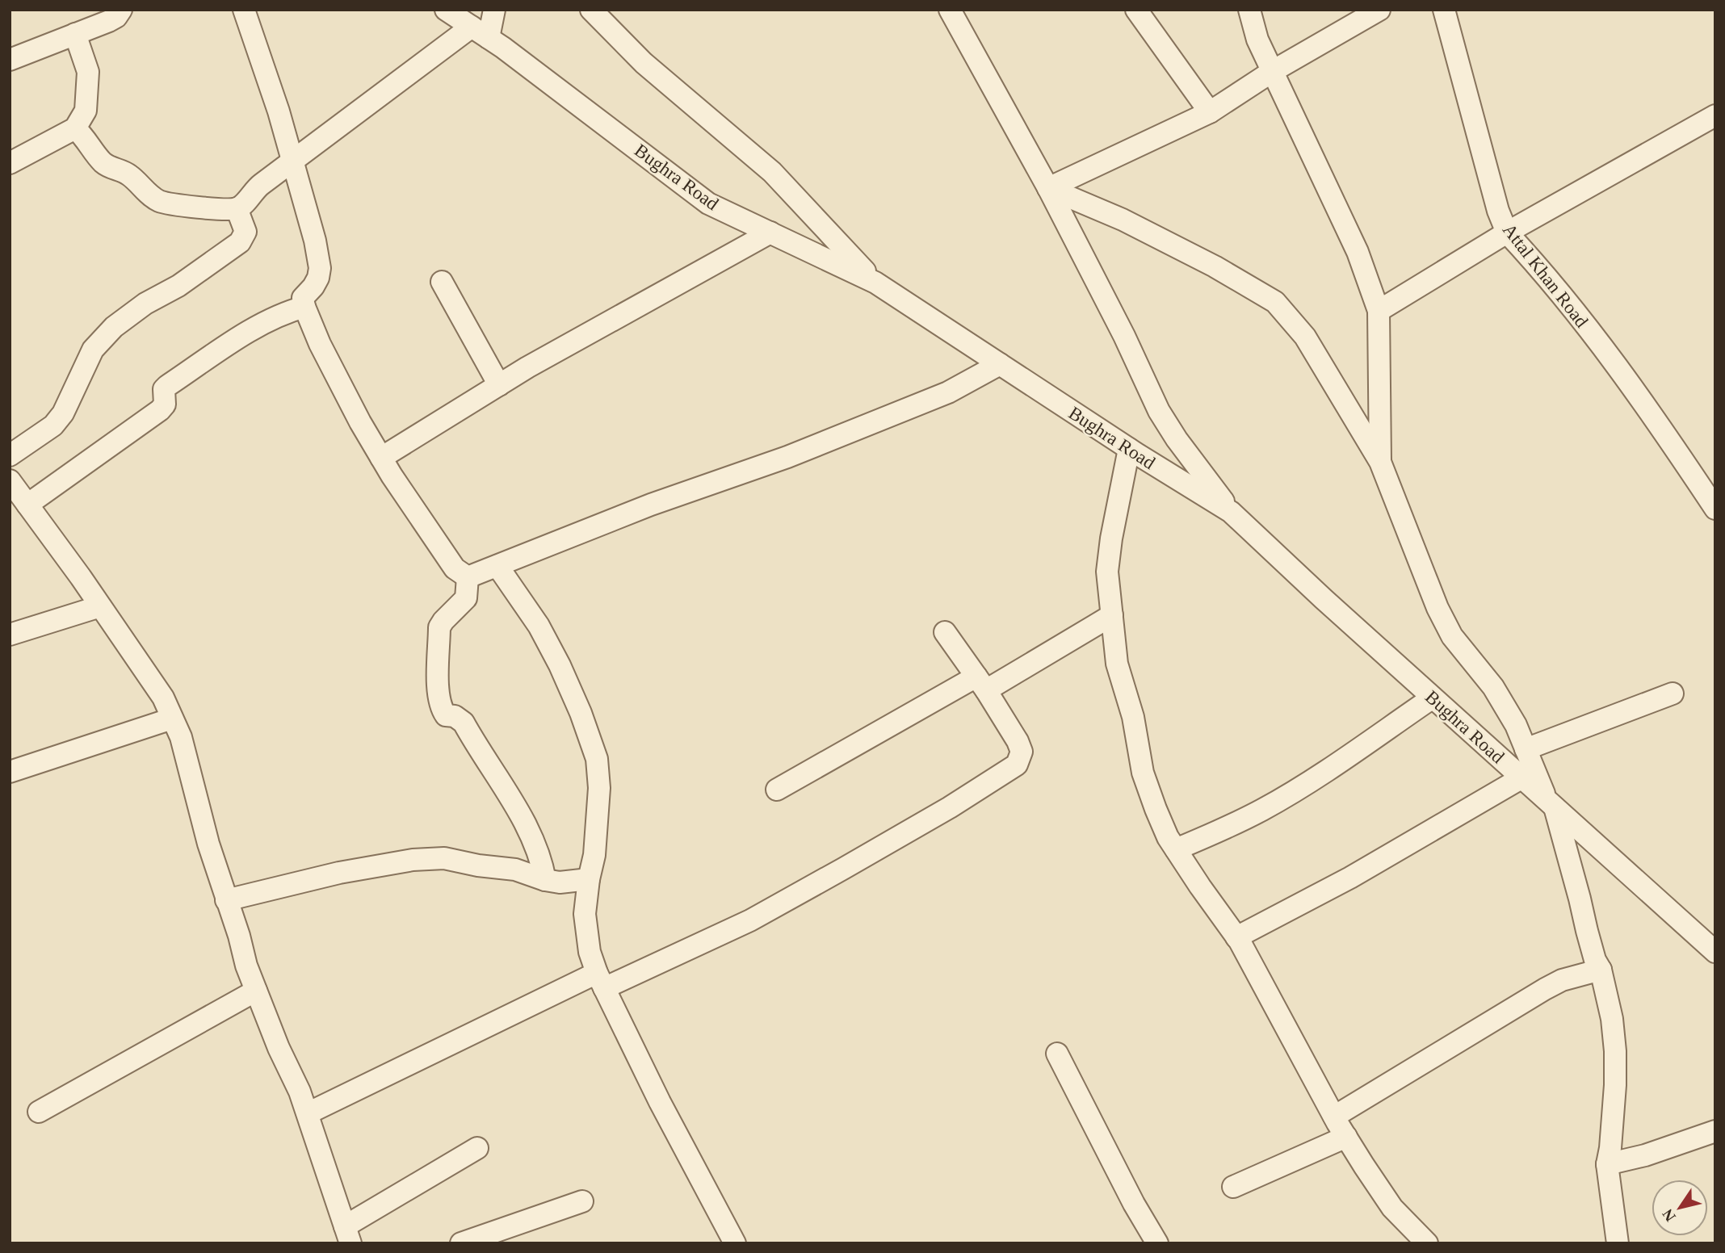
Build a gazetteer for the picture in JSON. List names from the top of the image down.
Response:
{
  "streets": {
    "street": ["Bughra Road", "Attal Khan Road"]
  },
  "north": "bottom left"
}
